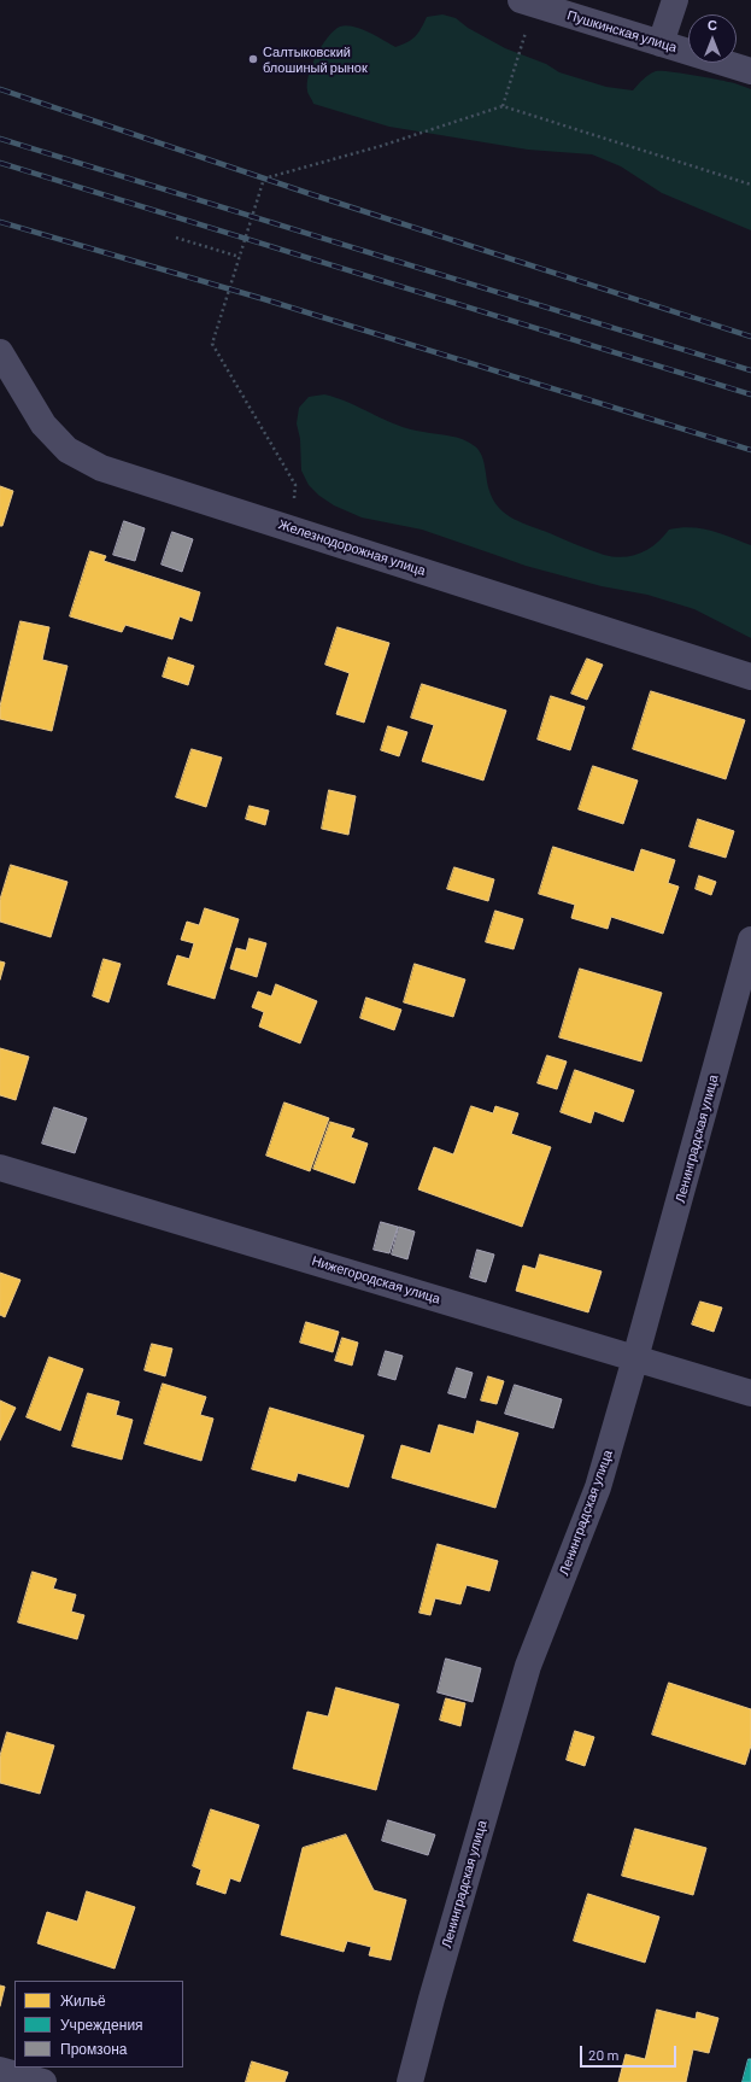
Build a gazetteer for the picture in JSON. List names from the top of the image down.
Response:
{
  "streets": {
    "street": [
      "Пушкинская улица",
      "Железнодорожная улица",
      "Ленинградская улица",
      "Нижегородская улица"
    ]
  },
  "crossings": [
    ["Ленинградская улица", "Нижегородская улица"]
  ],
  "places": ["Салтыковский блошиный рынок"],
  "legend": ["Жильё", "Учреждения", "Промзона"],
  "scale_bar": "20 m",
  "north": "top"
}
